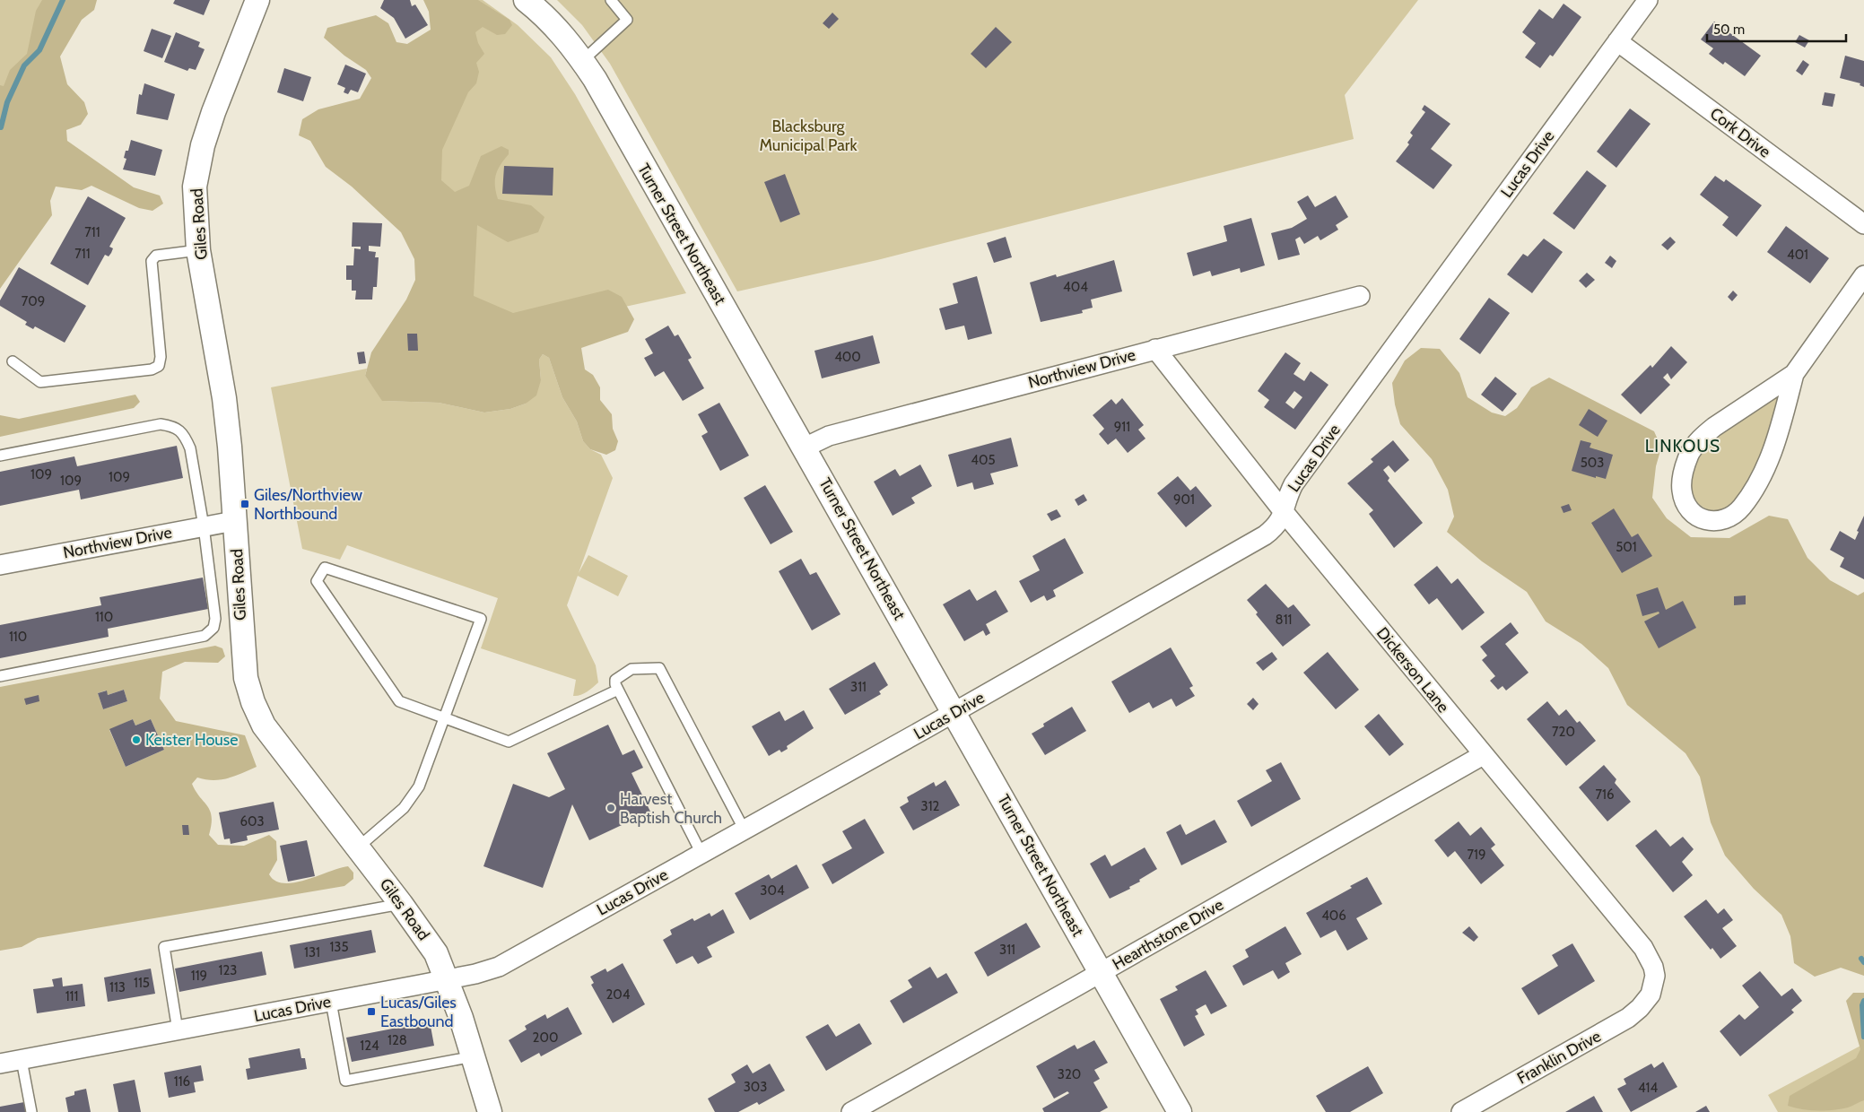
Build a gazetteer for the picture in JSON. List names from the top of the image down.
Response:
{
  "streets": {
    "street": [
      "Cork Drive",
      "Lucas Drive",
      "Giles Road",
      "Turner Street Northeast",
      "Northview Drive",
      "Dickerson Lane",
      "Hearthstone Drive",
      "Franklin Drive"
    ]
  },
  "crossings": [
    ["Cork Drive", "Lucas Drive"],
    ["Lucas Drive", "Giles Road"],
    ["Lucas Drive", "Turner Street Northeast"],
    ["Lucas Drive", "Dickerson Lane"],
    ["Giles Road", "Northview Drive"],
    ["Turner Street Northeast", "Northview Drive"],
    ["Turner Street Northeast", "Hearthstone Drive"],
    ["Northview Drive", "Dickerson Lane"],
    ["Dickerson Lane", "Hearthstone Drive"],
    ["Dickerson Lane", "Franklin Drive"]
  ],
  "districts": ["LINKOUS"],
  "parks": ["Blacksburg Municipal Park"],
  "places": {
    "transit": ["Giles/Northview Northbound", "Lucas/Giles Eastbound"],
    "other": ["Keister House", "Harvest Baptish Church"]
  },
  "house_numbers": [
    "711",
    "711",
    "401",
    "404",
    "709",
    "400",
    "911",
    "405",
    "503",
    "109",
    "109",
    "109",
    "901",
    "501",
    "110",
    "811",
    "110",
    "311",
    "720",
    "716",
    "312",
    "603",
    "719",
    "304",
    "406",
    "135",
    "311",
    "131",
    "123",
    "119",
    "115",
    "113",
    "204",
    "111",
    "200",
    "128",
    "124",
    "320",
    "116",
    "303",
    "414"
  ],
  "scale_bar": "50 m"
}
